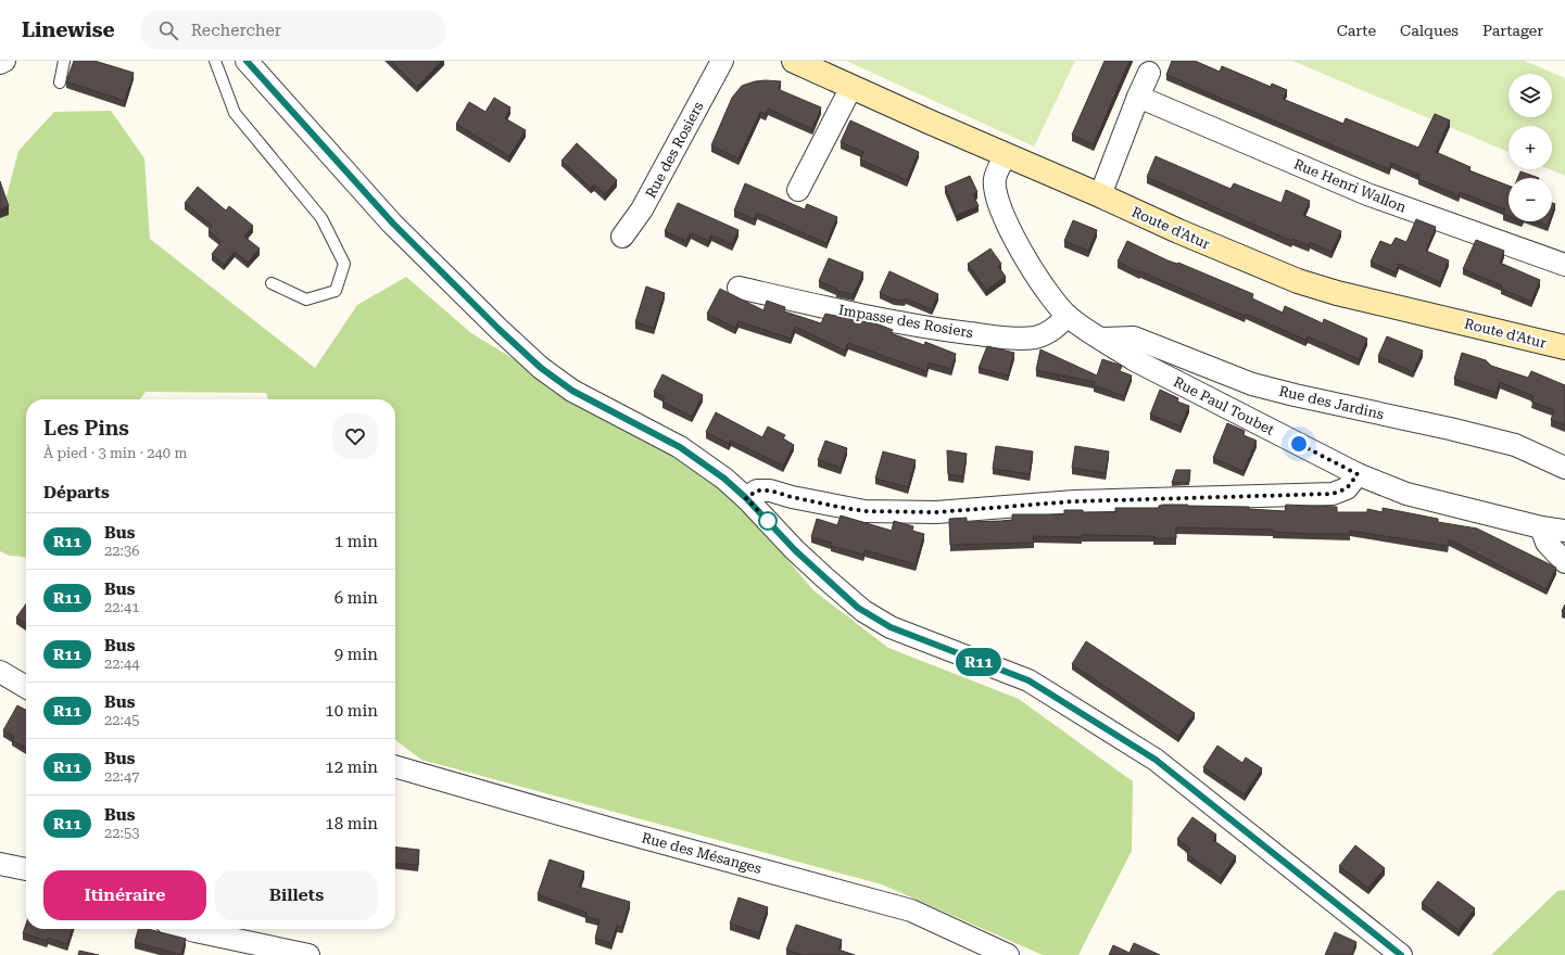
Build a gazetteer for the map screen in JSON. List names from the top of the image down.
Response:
{
  "streets": {
    "main road": ["Route d'Atur"],
    "street": [
      "Rue des Rosiers",
      "Rue Henri Wallon",
      "Impasse des Rosiers",
      "Rue des Jardins",
      "Rue Paul Toubet",
      "Rue des Mésanges"
    ]
  },
  "crossings": [
    ["Route d'Atur", "Rue Paul Toubet"],
    ["Impasse des Rosiers", "Rue Paul Toubet"],
    ["Rue des Jardins", "Rue Paul Toubet"]
  ],
  "lines": ["bus line R11"],
  "page": {
    "header": "Linewise",
    "search": "Rechercher",
    "nav": ["Carte", "Calques", "Partager"],
    "on_map": "R11",
    "map_buttons": ["+", "−"],
    "heading": [
      ["Les Pins", "À pied · 3 min · 240 m"],
      "Départs"
    ],
    "list": [
      {
        "mark": "R11",
        "name": "Bus",
        "note": "22:36",
        "value": "1 min"
      },
      {
        "mark": "R11",
        "name": "Bus",
        "note": "22:41",
        "value": "6 min"
      },
      {
        "mark": "R11",
        "name": "Bus",
        "note": "22:44",
        "value": "9 min"
      },
      {
        "mark": "R11",
        "name": "Bus",
        "note": "22:45",
        "value": "10 min"
      },
      {
        "mark": "R11",
        "name": "Bus",
        "note": "22:47",
        "value": "12 min"
      },
      {
        "mark": "R11",
        "name": "Bus",
        "note": "22:53",
        "value": "18 min"
      }
    ],
    "buttons": ["Itinéraire", "Billets"]
  }
}
